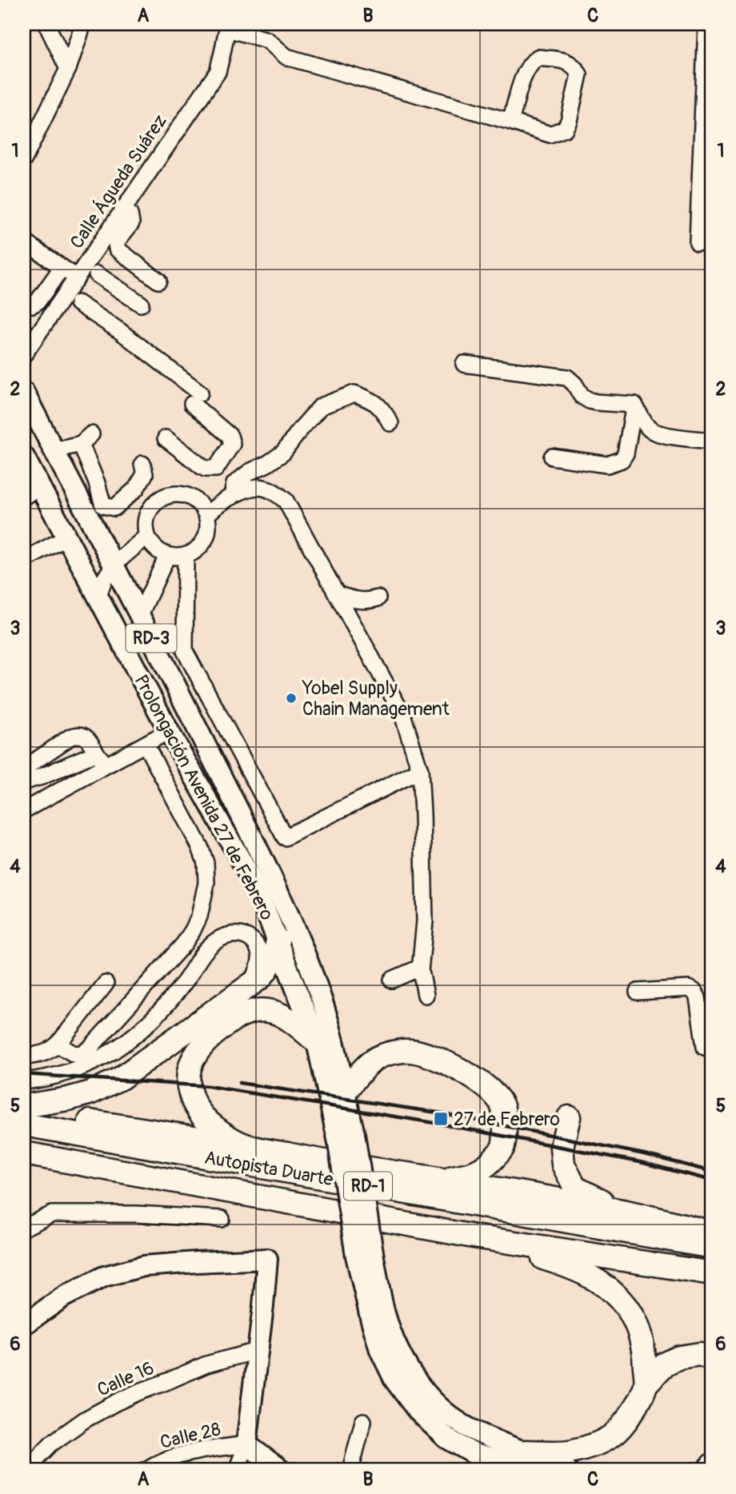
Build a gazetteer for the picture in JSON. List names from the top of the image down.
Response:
{
  "streets": {
    "highway": ["Autopista Duarte", "RD-1"],
    "main road": ["RD-3", "Prolongación Avenida 27 de Febrero"],
    "street": ["Calle Águeda Suárez", "Calle 16", "Calle 28"]
  },
  "places": {
    "other": ["Yobel Supply Chain Management"],
    "transit": ["27 de Febrero"]
  },
  "grid": {
    "columns": ["A", "B", "C"],
    "rows": [
      "1",
      "2",
      "3",
      "4",
      "5",
      "6"
    ]
  }
}
